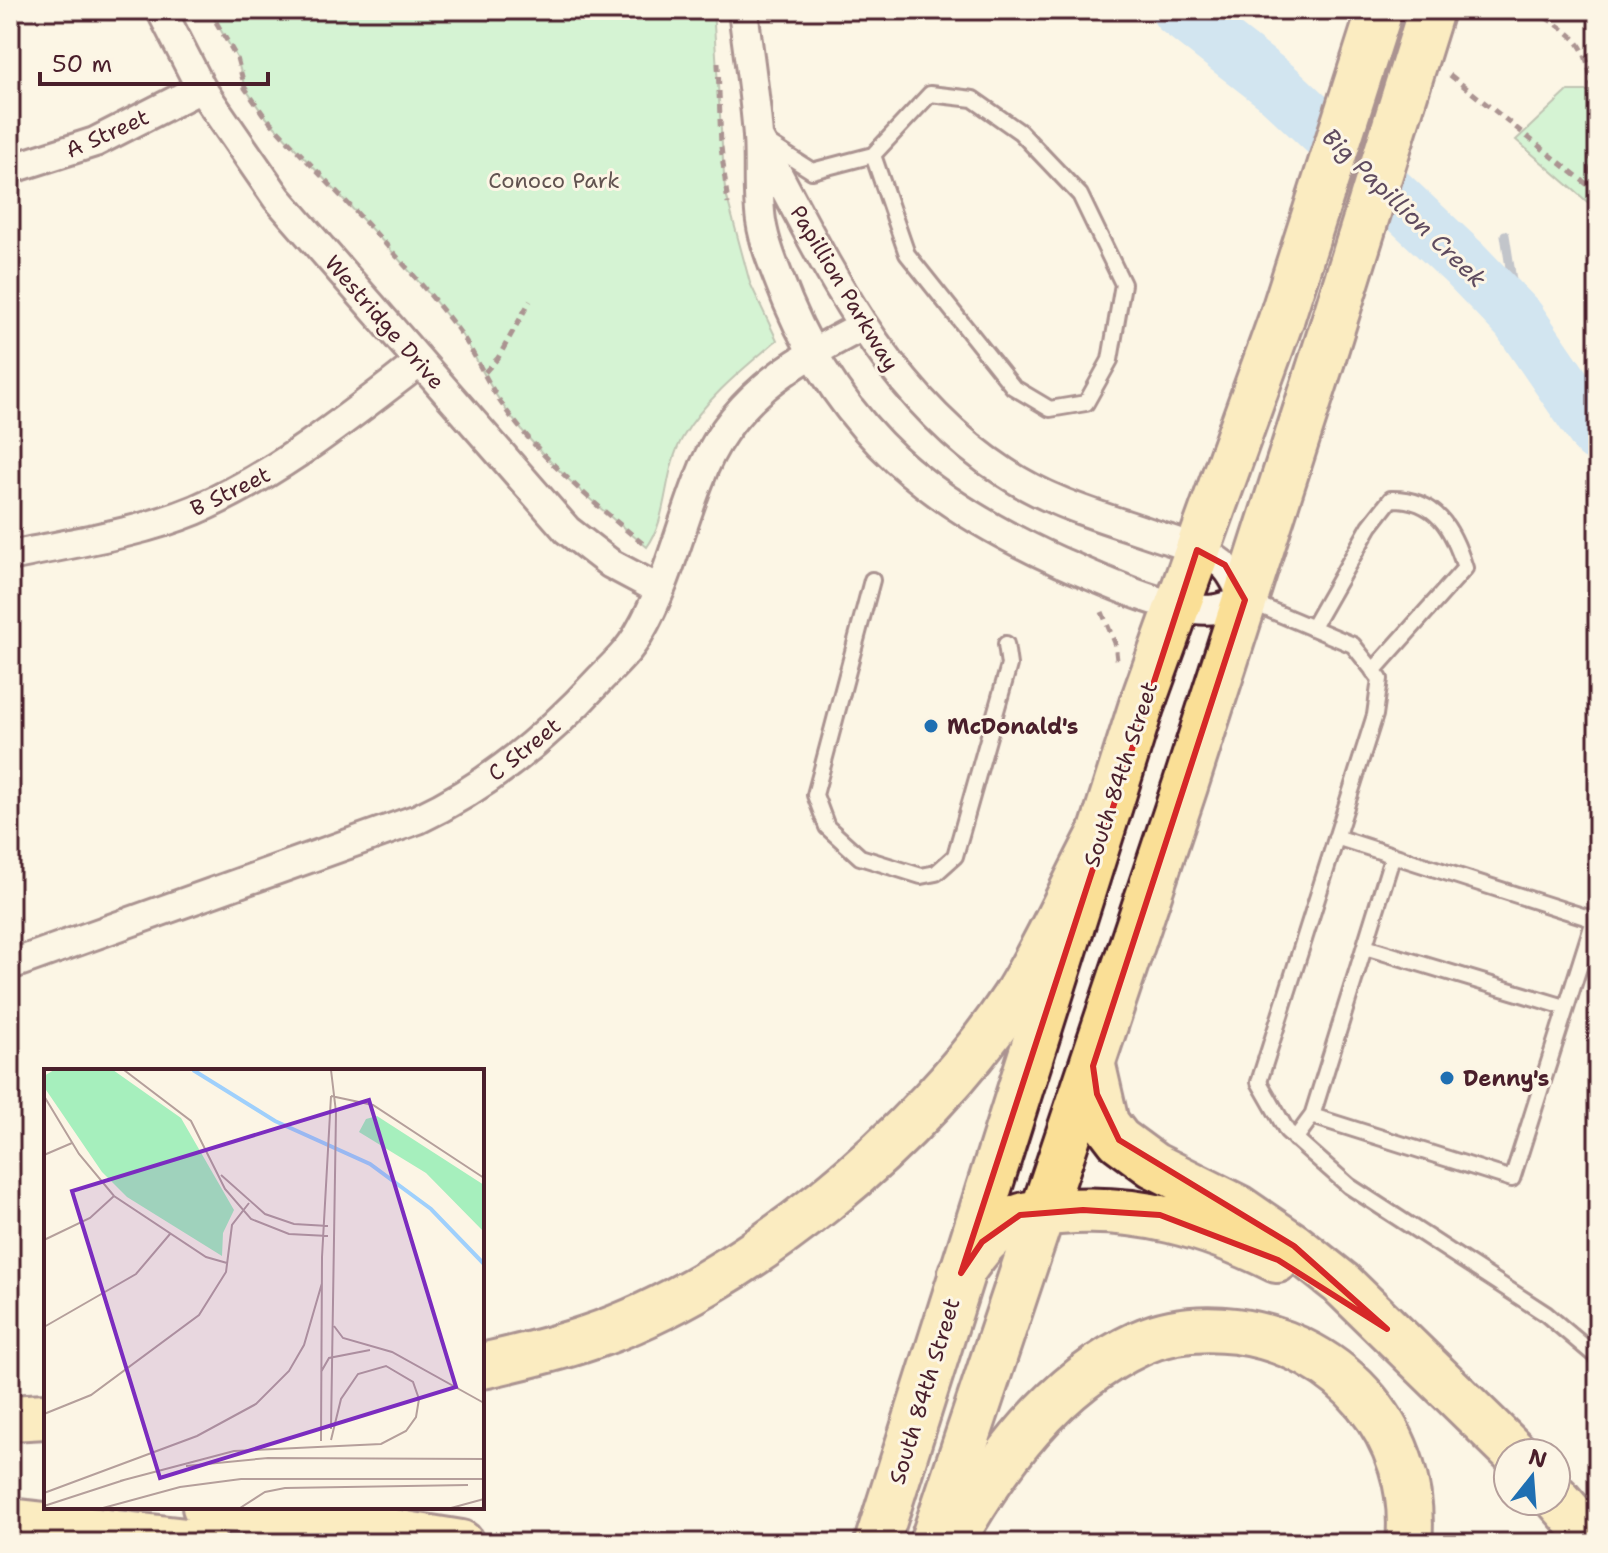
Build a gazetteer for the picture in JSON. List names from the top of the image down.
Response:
{
  "streets": {
    "main road": ["South 84th Street"],
    "street": [
      "A Street",
      "Papillion Parkway",
      "Westridge Drive",
      "B Street",
      "C Street"
    ]
  },
  "crossings": [
    ["A Street", "Westridge Drive"],
    ["Papillion Parkway", "C Street"],
    ["Papillion Parkway", "South 84th Street"],
    ["Westridge Drive", "B Street"],
    ["Westridge Drive", "C Street"]
  ],
  "water": ["Big Papillion Creek"],
  "parks": ["Conoco Park"],
  "places": ["McDonald's", "Denny's"],
  "scale_bar": "50 m",
  "north": "top"
}
